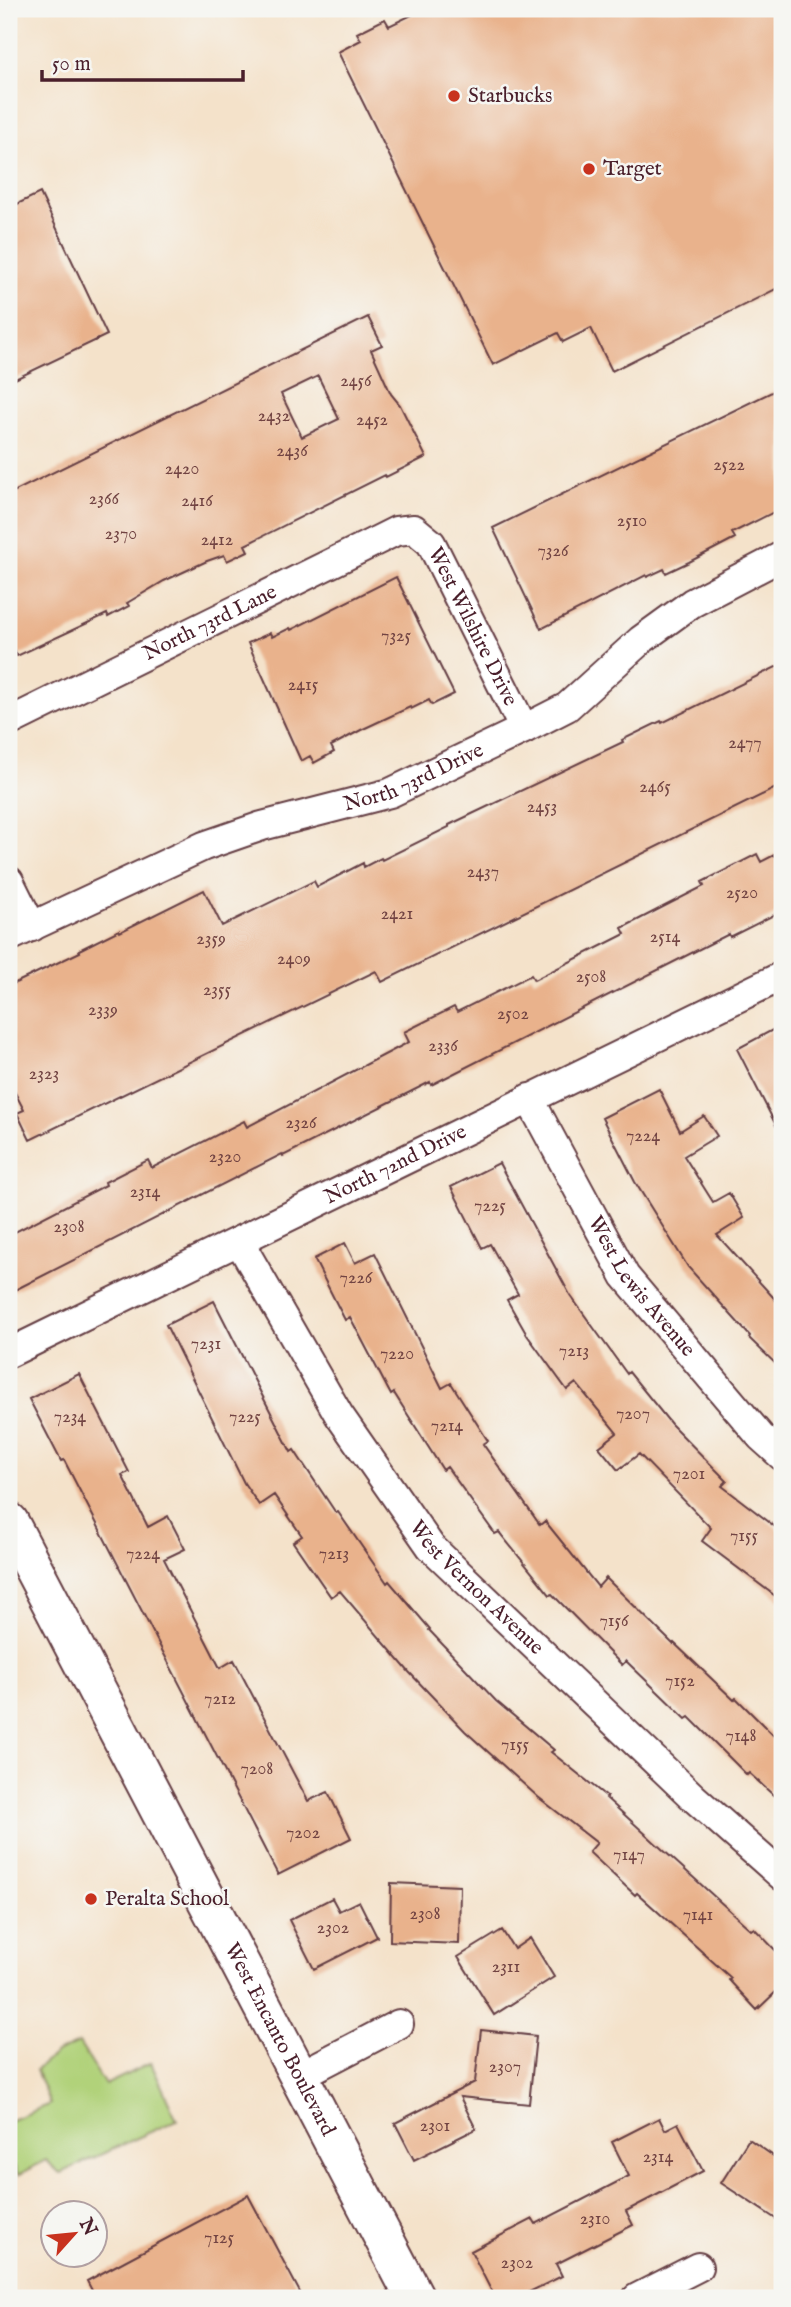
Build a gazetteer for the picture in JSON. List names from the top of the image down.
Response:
{
  "streets": {
    "street": [
      "North 73rd Lane",
      "West Wilshire Drive",
      "North 73rd Drive",
      "North 72nd Drive",
      "West Lewis Avenue",
      "West Vernon Avenue",
      "West Encanto Boulevard"
    ]
  },
  "crossings": [
    ["North 73rd Lane", "West Wilshire Drive"],
    ["West Wilshire Drive", "North 73rd Drive"],
    ["North 72nd Drive", "West Lewis Avenue"],
    ["North 72nd Drive", "West Vernon Avenue"]
  ],
  "places": ["Starbucks", "Target", "Peralta School"],
  "house_numbers": [
    "2456",
    "2432",
    "2452",
    "2436",
    "2522",
    "2420",
    "2366",
    "2416",
    "2510",
    "2370",
    "2412",
    "7326",
    "7325",
    "2415",
    "2477",
    "2465",
    "2453",
    "2437",
    "2520",
    "2421",
    "2514",
    "2359",
    "2409",
    "2508",
    "2355",
    "2339",
    "2502",
    "2336",
    "2323",
    "2326",
    "7224",
    "2320",
    "2314",
    "7225",
    "2308",
    "7226",
    "7231",
    "7213",
    "7220",
    "7207",
    "7234",
    "7225",
    "7214",
    "7201",
    "7155",
    "7224",
    "7213",
    "7156",
    "7152",
    "7212",
    "7148",
    "7155",
    "7208",
    "7202",
    "7147",
    "2308",
    "7141",
    "2302",
    "2311",
    "2307",
    "2301",
    "2314",
    "2310",
    "7125",
    "2302"
  ],
  "scale_bar": "50 m",
  "north": "top right"
}
